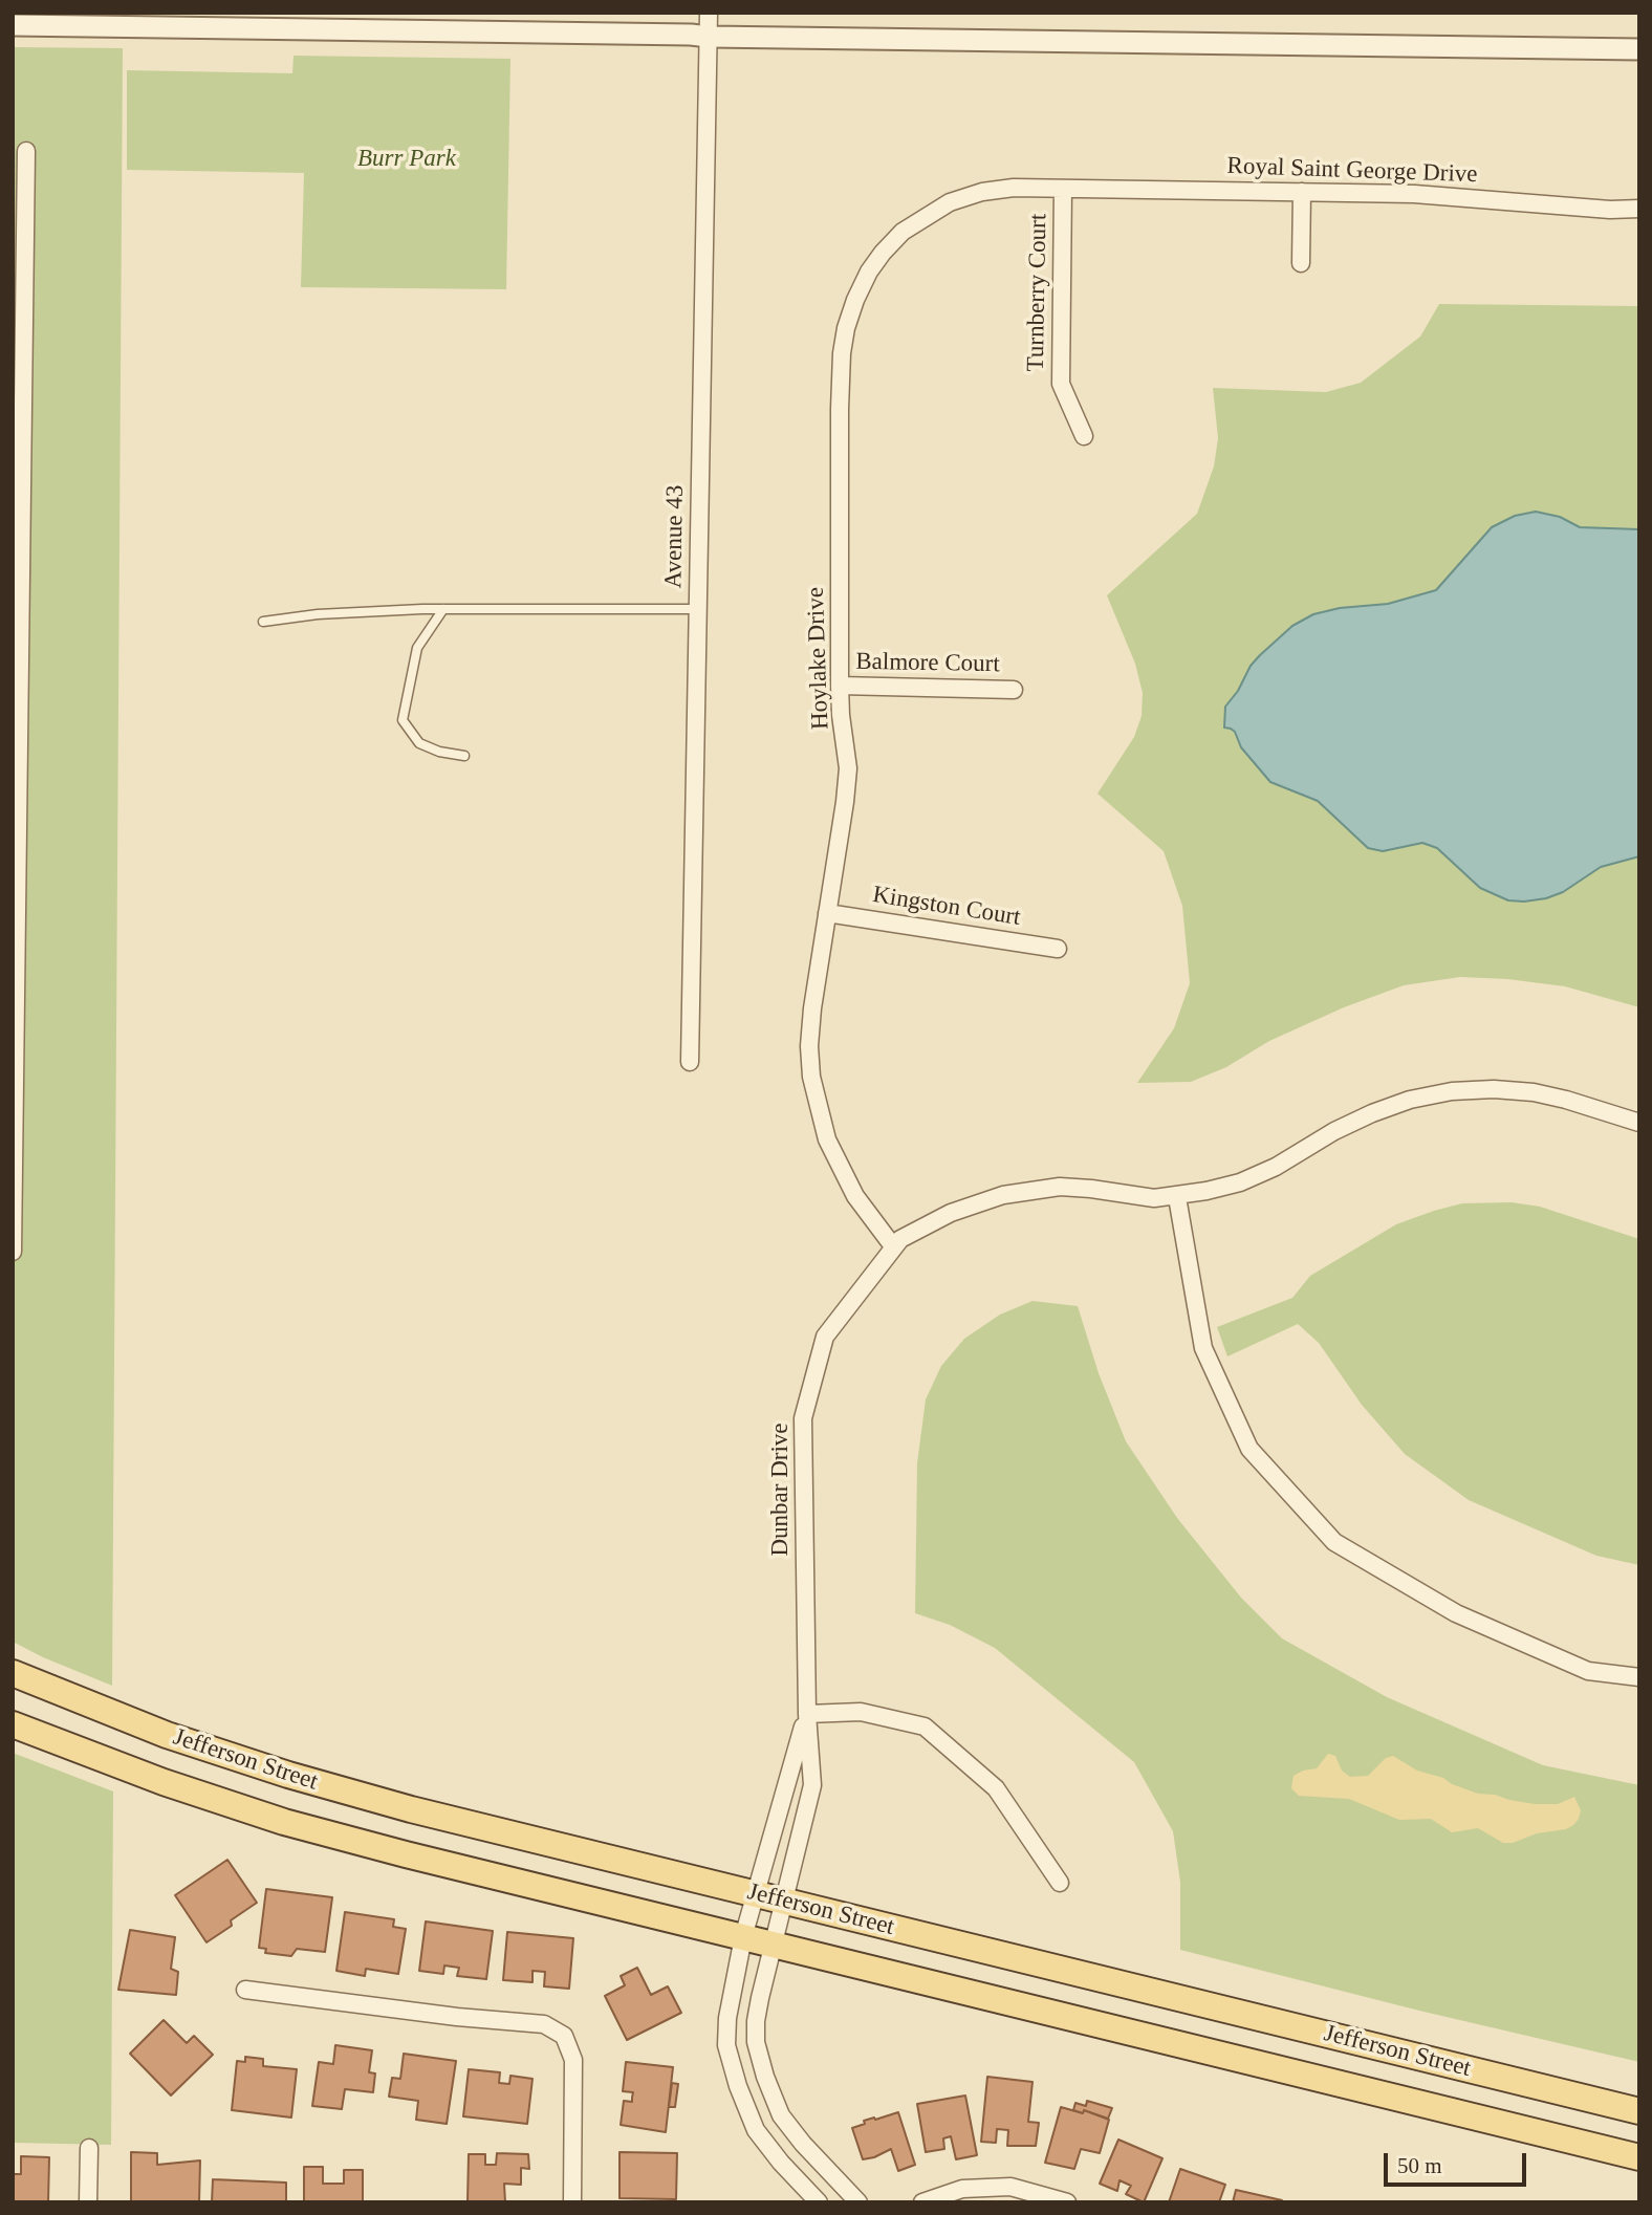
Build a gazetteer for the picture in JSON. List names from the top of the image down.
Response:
{
  "streets": {
    "main road": ["Jefferson Street"],
    "street": [
      "Royal Saint George Drive",
      "Turnberry Court",
      "Avenue 43",
      "Hoylake Drive",
      "Balmore Court",
      "Kingston Court",
      "Dunbar Drive"
    ]
  },
  "crossings": [
    ["Royal Saint George Drive", "Turnberry Court"],
    ["Royal Saint George Drive", "Hoylake Drive"],
    ["Turnberry Court", "Hoylake Drive"],
    ["Hoylake Drive", "Balmore Court"],
    ["Hoylake Drive", "Kingston Court"],
    ["Hoylake Drive", "Dunbar Drive"],
    ["Dunbar Drive", "Jefferson Street"]
  ],
  "parks": ["Burr Park"],
  "scale_bar": "50 m"
}
